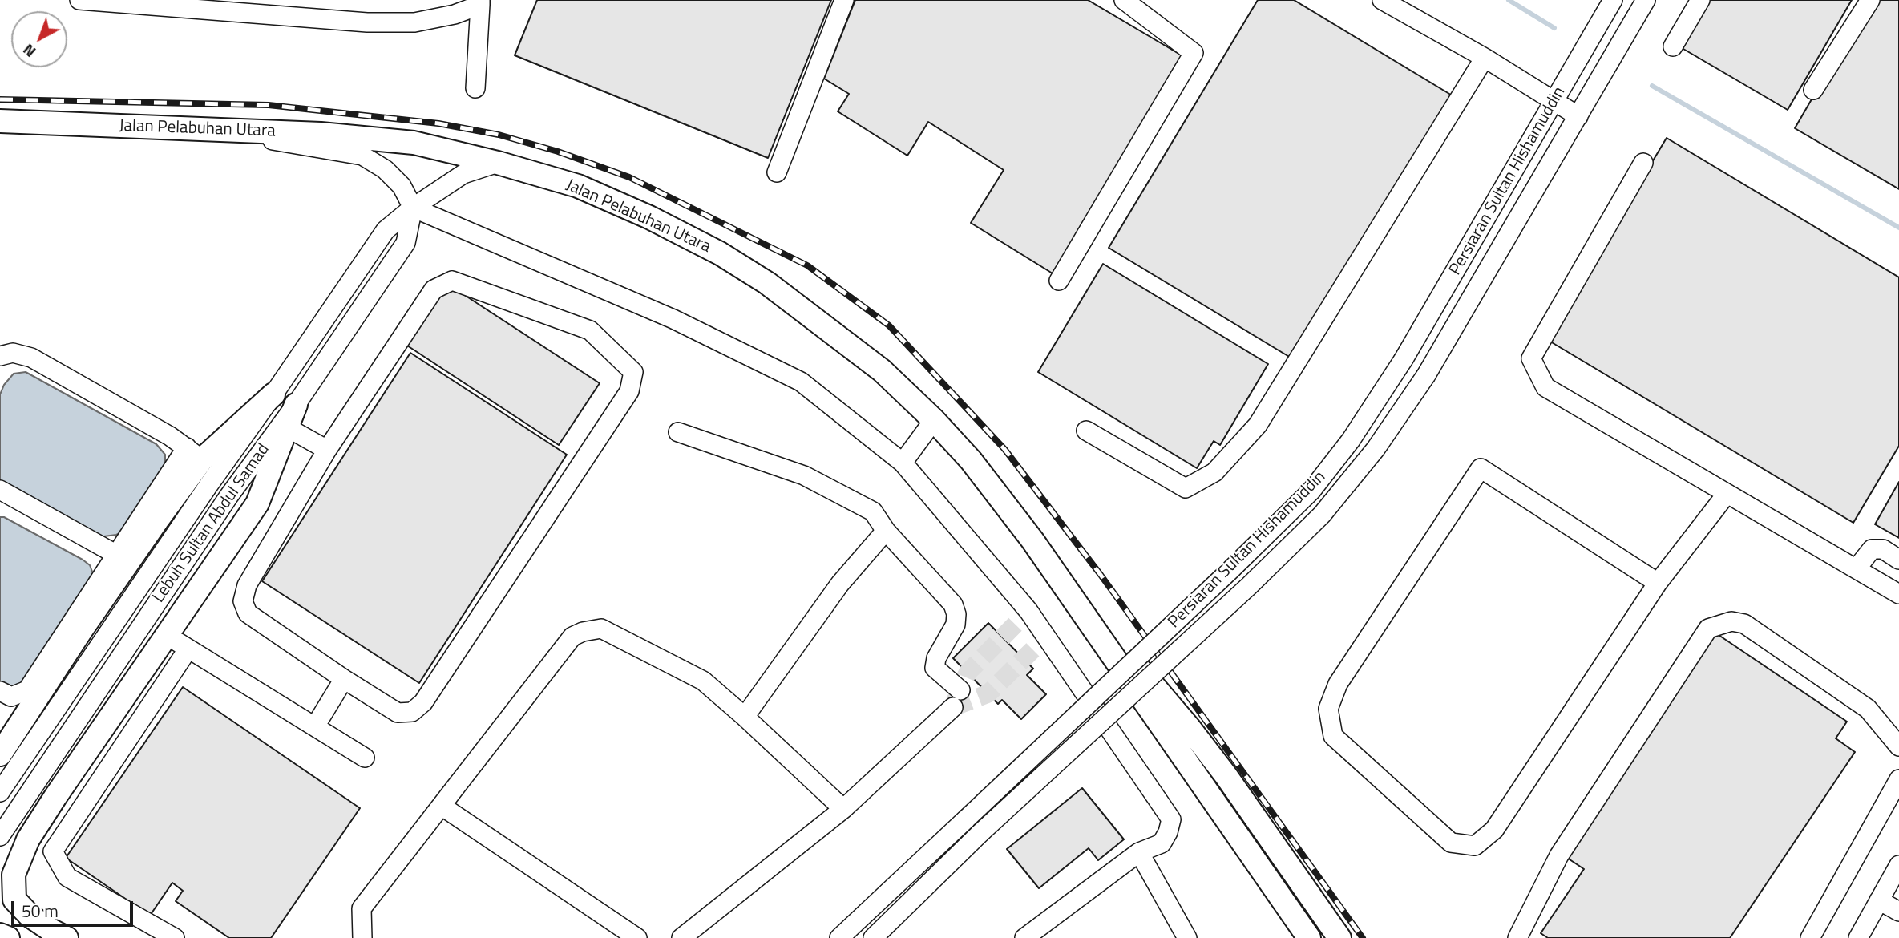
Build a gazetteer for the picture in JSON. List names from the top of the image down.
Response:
{
  "streets": {
    "main road": ["Jalan Pelabuhan Utara"],
    "street": ["Persiaran Sultan Hishamuddin", "Lebuh Sultan Abdul Samad"]
  },
  "crossings": [
    ["Jalan Pelabuhan Utara", "Lebuh Sultan Abdul Samad"]
  ],
  "scale_bar": "50 m",
  "north": "bottom left"
}
